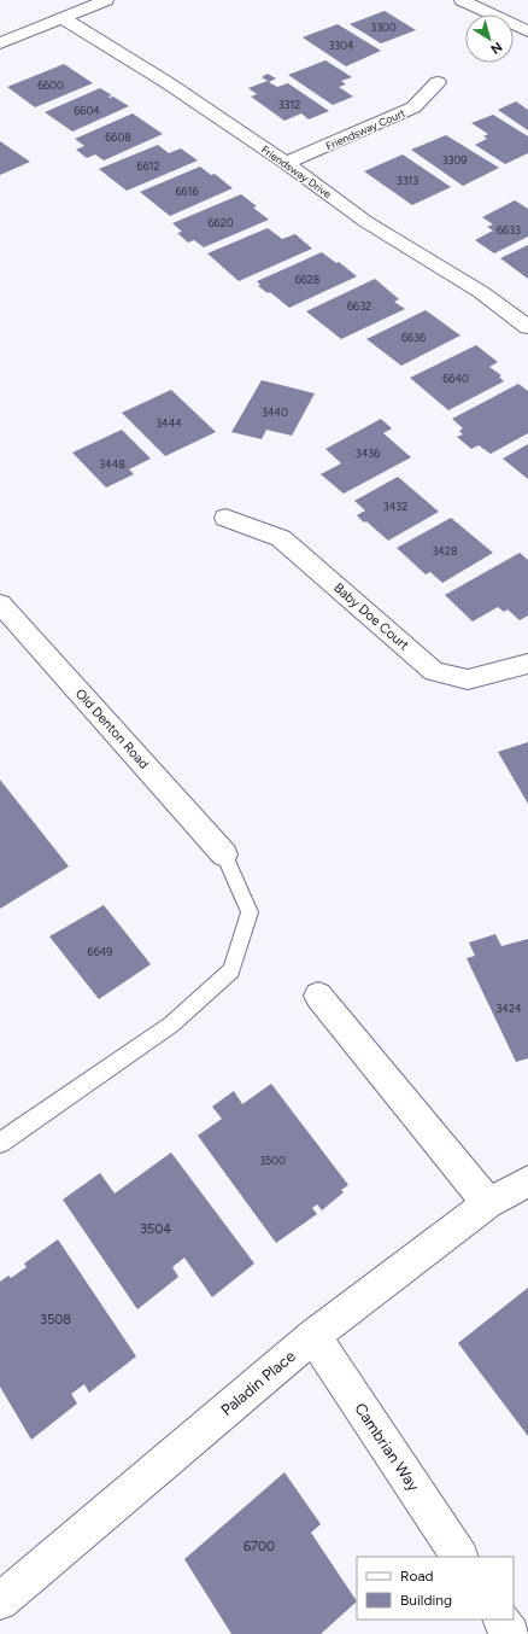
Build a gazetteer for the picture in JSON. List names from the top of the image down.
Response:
{
  "streets": {
    "street": [
      "Friendsway Court",
      "Friendsway Drive",
      "Baby Doe Court",
      "Old Denton Road",
      "Paladin Place",
      "Cambrian Way"
    ]
  },
  "crossings": [
    ["Friendsway Court", "Friendsway Drive"],
    ["Paladin Place", "Cambrian Way"]
  ],
  "house_numbers": [
    "3300",
    "3304",
    "6600",
    "3312",
    "6604",
    "6608",
    "3309",
    "6612",
    "3313",
    "6616",
    "6620",
    "6633",
    "6628",
    "6632",
    "6636",
    "6640",
    "3440",
    "3444",
    "3436",
    "3448",
    "3432",
    "3428",
    "6649",
    "3424",
    "3500",
    "3504",
    "3508",
    "6700"
  ],
  "legend": ["Road", "Building"],
  "north": "bottom right"
}
